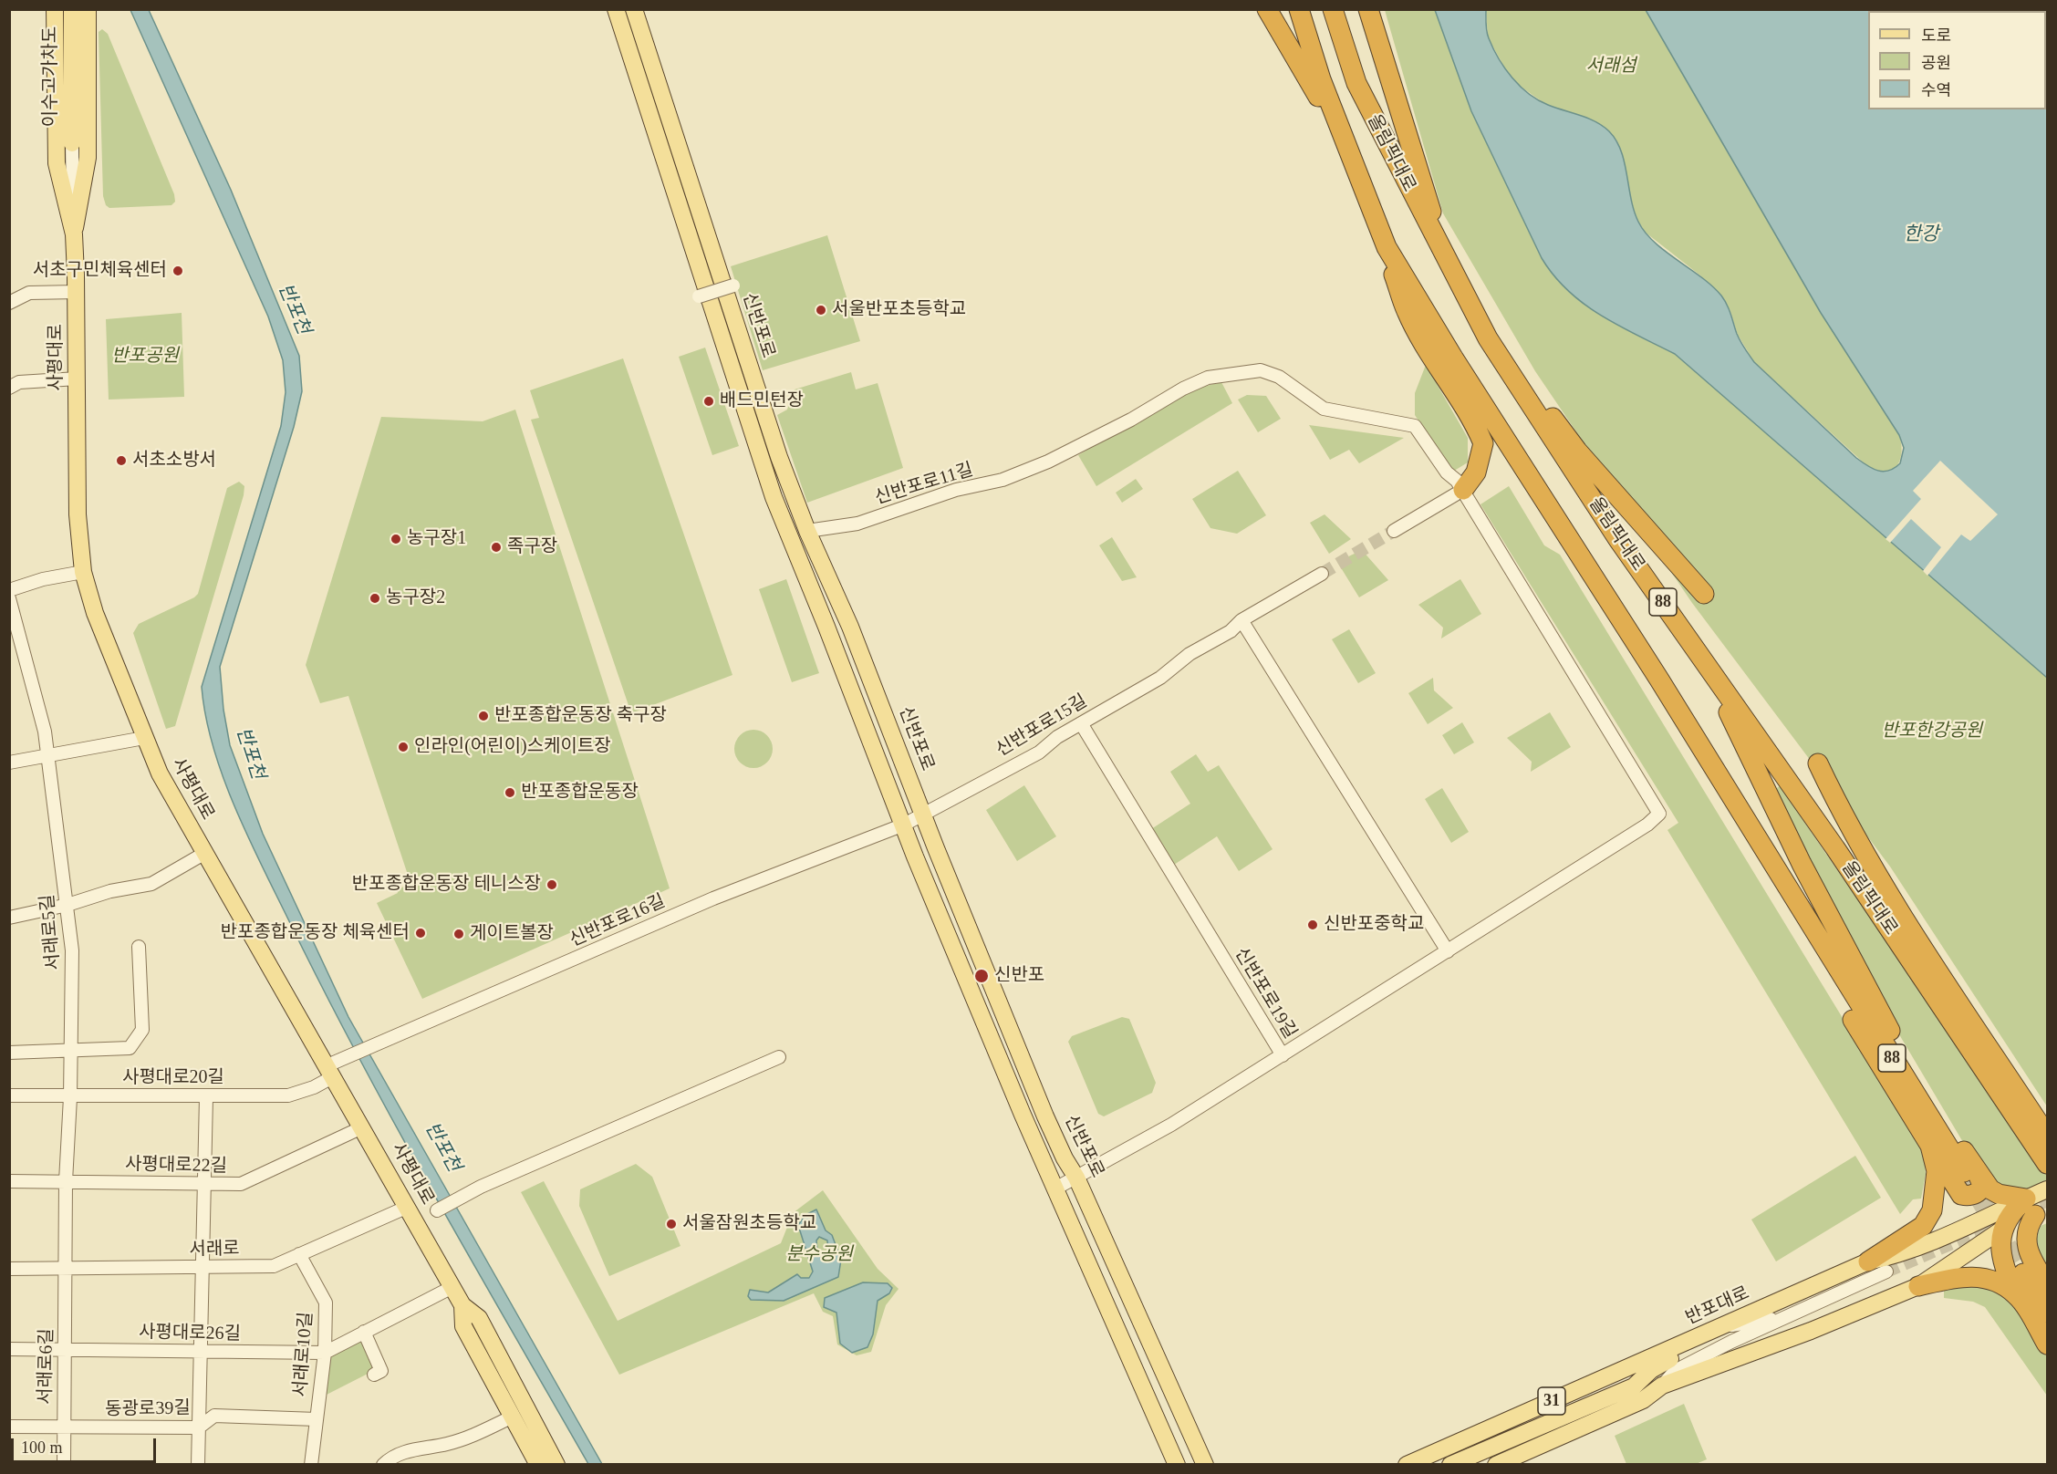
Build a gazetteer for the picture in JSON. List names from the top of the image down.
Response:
{
  "streets": {
    "highway": ["올림픽대로", "88"],
    "main road": [
      "이수고가차도",
      "신반포로",
      "사평대로",
      "반포대로",
      "31"
    ],
    "street": [
      "신반포로11길",
      "신반포로15길",
      "신반포로16길",
      "서래로5길",
      "신반포로19길",
      "사평대로20길",
      "사평대로22길",
      "서래로",
      "사평대로26길",
      "서래로10길",
      "서래로6길",
      "동광로39길"
    ]
  },
  "crossings": [
    ["이수고가차도", "사평대로"],
    ["신반포로", "신반포로11길"],
    ["신반포로", "신반포로15길"],
    ["신반포로", "신반포로16길"],
    ["신반포로", "신반포로19길"],
    ["사평대로", "신반포로16길"],
    ["사평대로", "사평대로20길"],
    ["사평대로", "사평대로22길"],
    ["사평대로", "서래로"],
    ["사평대로", "사평대로26길"],
    ["신반포로15길", "신반포로16길"],
    ["신반포로15길", "신반포로19길"],
    ["신반포로16길", "사평대로20길"],
    ["서래로5길", "사평대로20길"],
    ["서래로5길", "사평대로22길"],
    ["서래로5길", "서래로"],
    ["서래로5길", "서래로6길"],
    ["서래로", "서래로10길"],
    ["서래로", "서래로6길"],
    ["반포대로", "31"],
    ["사평대로26길", "서래로10길"],
    ["사평대로26길", "서래로6길"],
    ["서래로10길", "동광로39길"],
    ["서래로6길", "동광로39길"]
  ],
  "water": ["한강", "반포천"],
  "parks": [
    "서래섬",
    "반포공원",
    "반포한강공원",
    "분수공원"
  ],
  "places": [
    "서초구민체육센터",
    "서울반포초등학교",
    "배드민턴장",
    "서초소방서",
    "농구장1",
    "족구장",
    "농구장2",
    "반포종합운동장 축구장",
    "인라인(어린이)스케이트장",
    "반포종합운동장",
    "반포종합운동장 테니스장",
    "신반포중학교",
    "반포종합운동장 체육센터",
    "게이트볼장",
    "신반포",
    "서울잠원초등학교"
  ],
  "legend": ["도로", "공원", "수역"],
  "scale_bar": "100 m"
}
